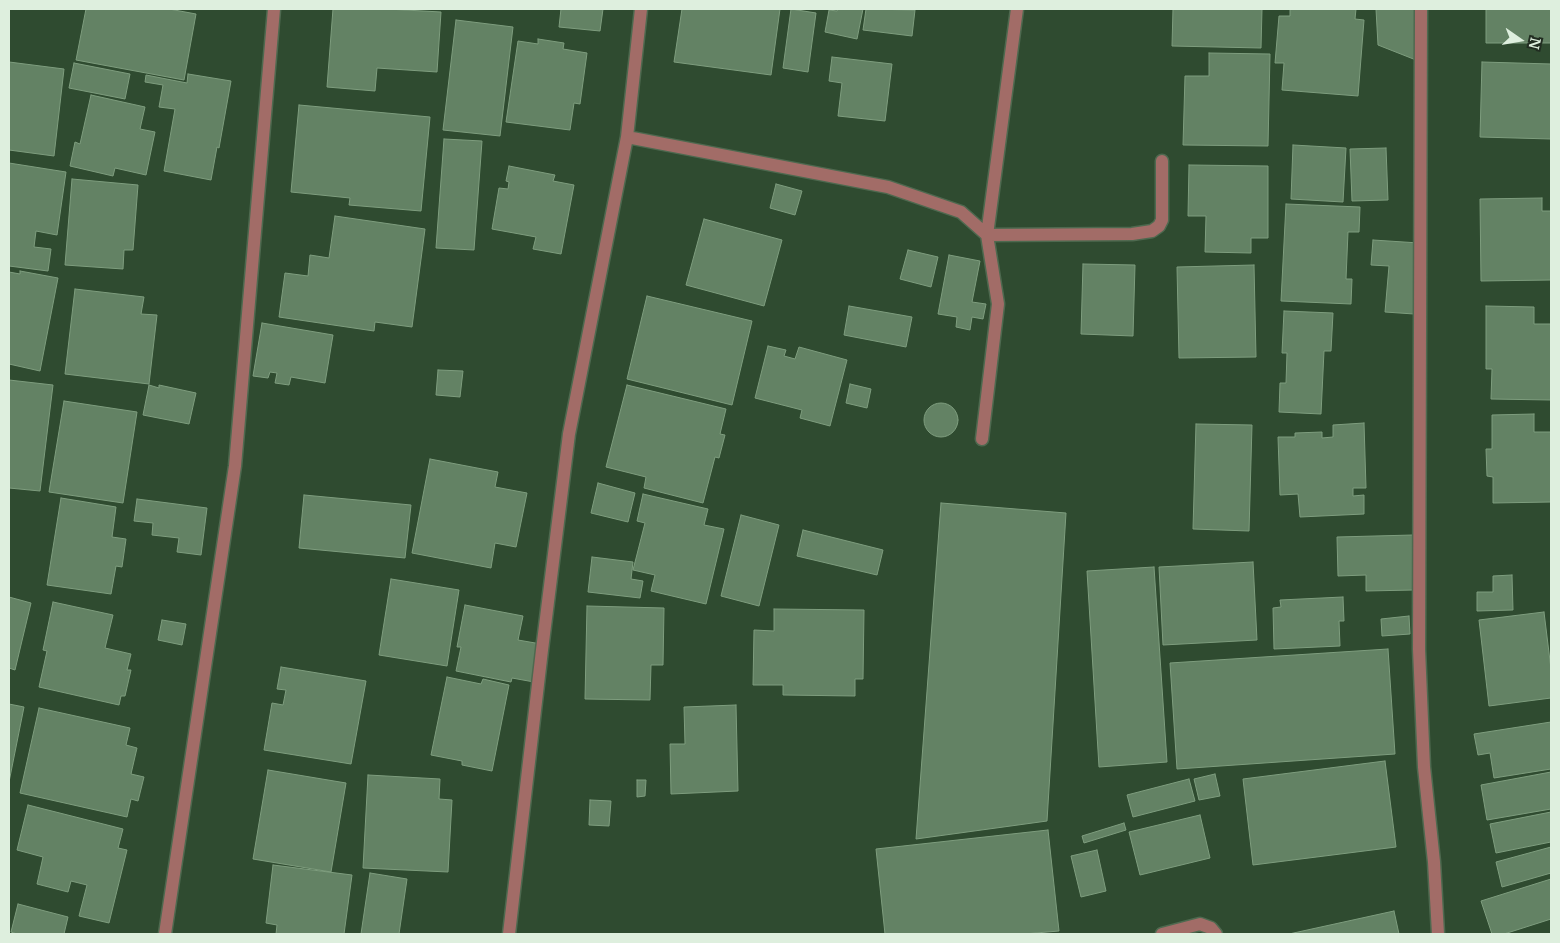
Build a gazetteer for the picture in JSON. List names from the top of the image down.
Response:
{
  "north": "right"
}
